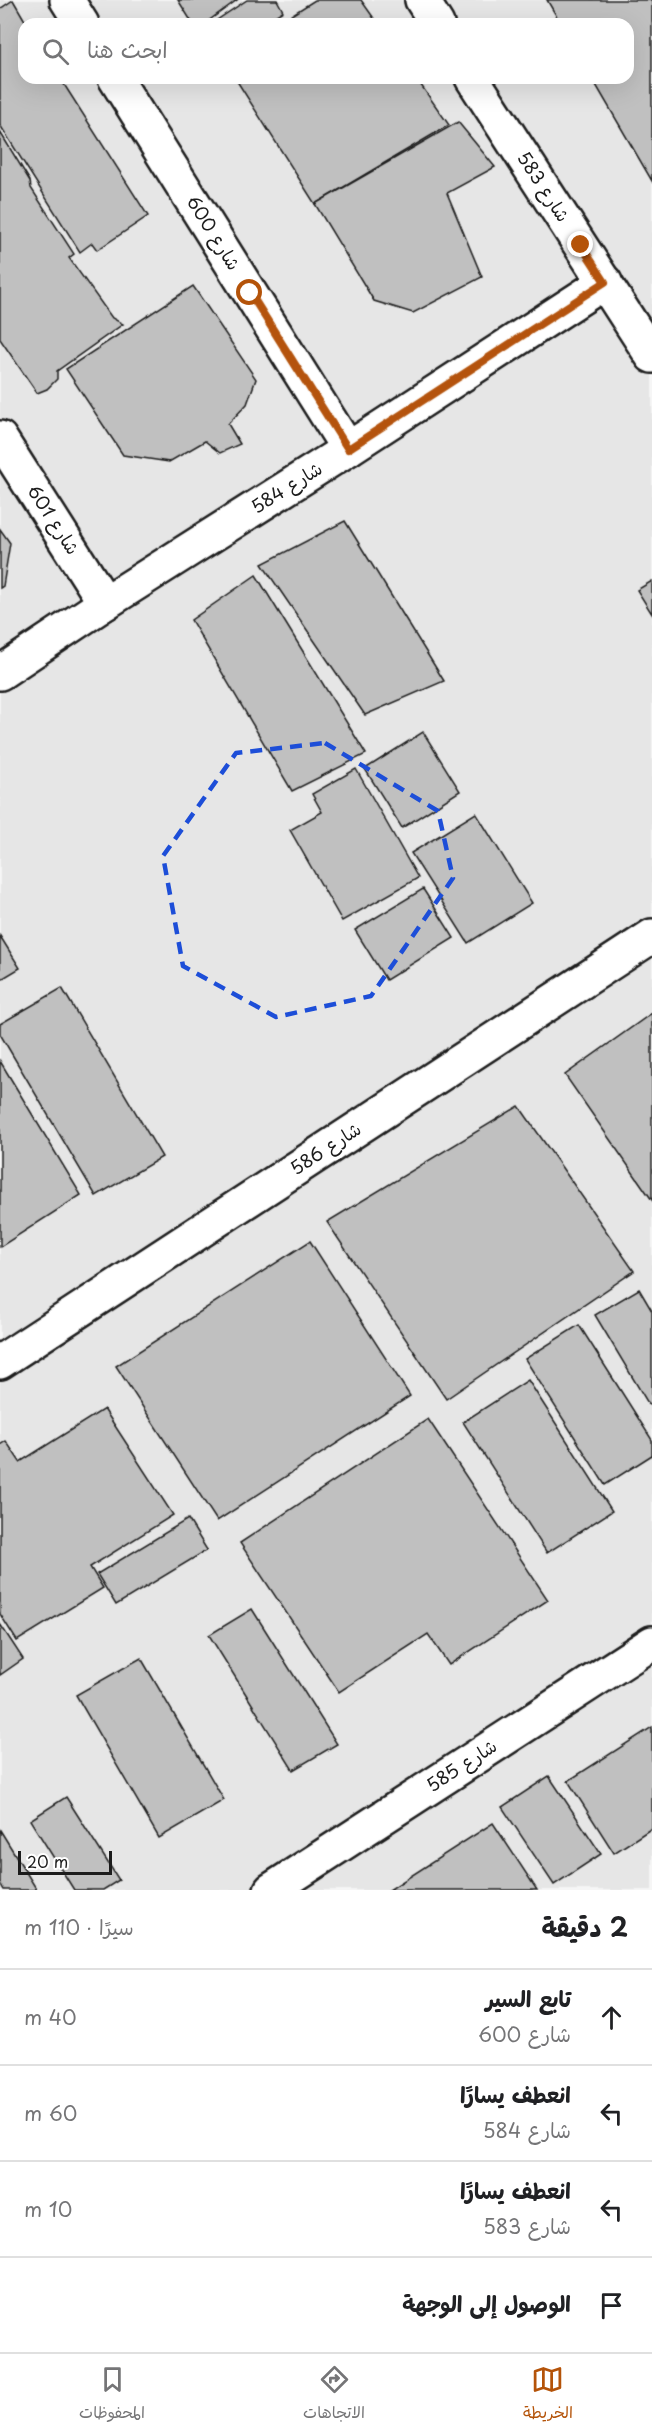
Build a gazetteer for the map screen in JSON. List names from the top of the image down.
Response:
{
  "streets": {
    "street": [
      "شارع 583",
      "شارع 600",
      "شارع 584",
      "شارع 601",
      "شارع 586",
      "شارع 585"
    ]
  },
  "crossings": [
    ["شارع 583", "شارع 584"],
    ["شارع 600", "شارع 584"],
    ["شارع 584", "شارع 601"]
  ],
  "scale_bar": "20 m",
  "page": {
    "search": "ابحث هنا",
    "scale": "20 m",
    "heading": ["2 دقيقة", "سيرًا · 110 m"],
    "list": [
      ["تابع السير", "شارع 600", "40 m"],
      ["انعطف يسارًا", "شارع 584", "60 m"],
      ["انعطف يسارًا", "شارع 583", "10 m"],
      "الوصول إلى الوجهة"
    ],
    "nav": ["الخريطة", "الاتجاهات", "المحفوظات"]
  }
}
